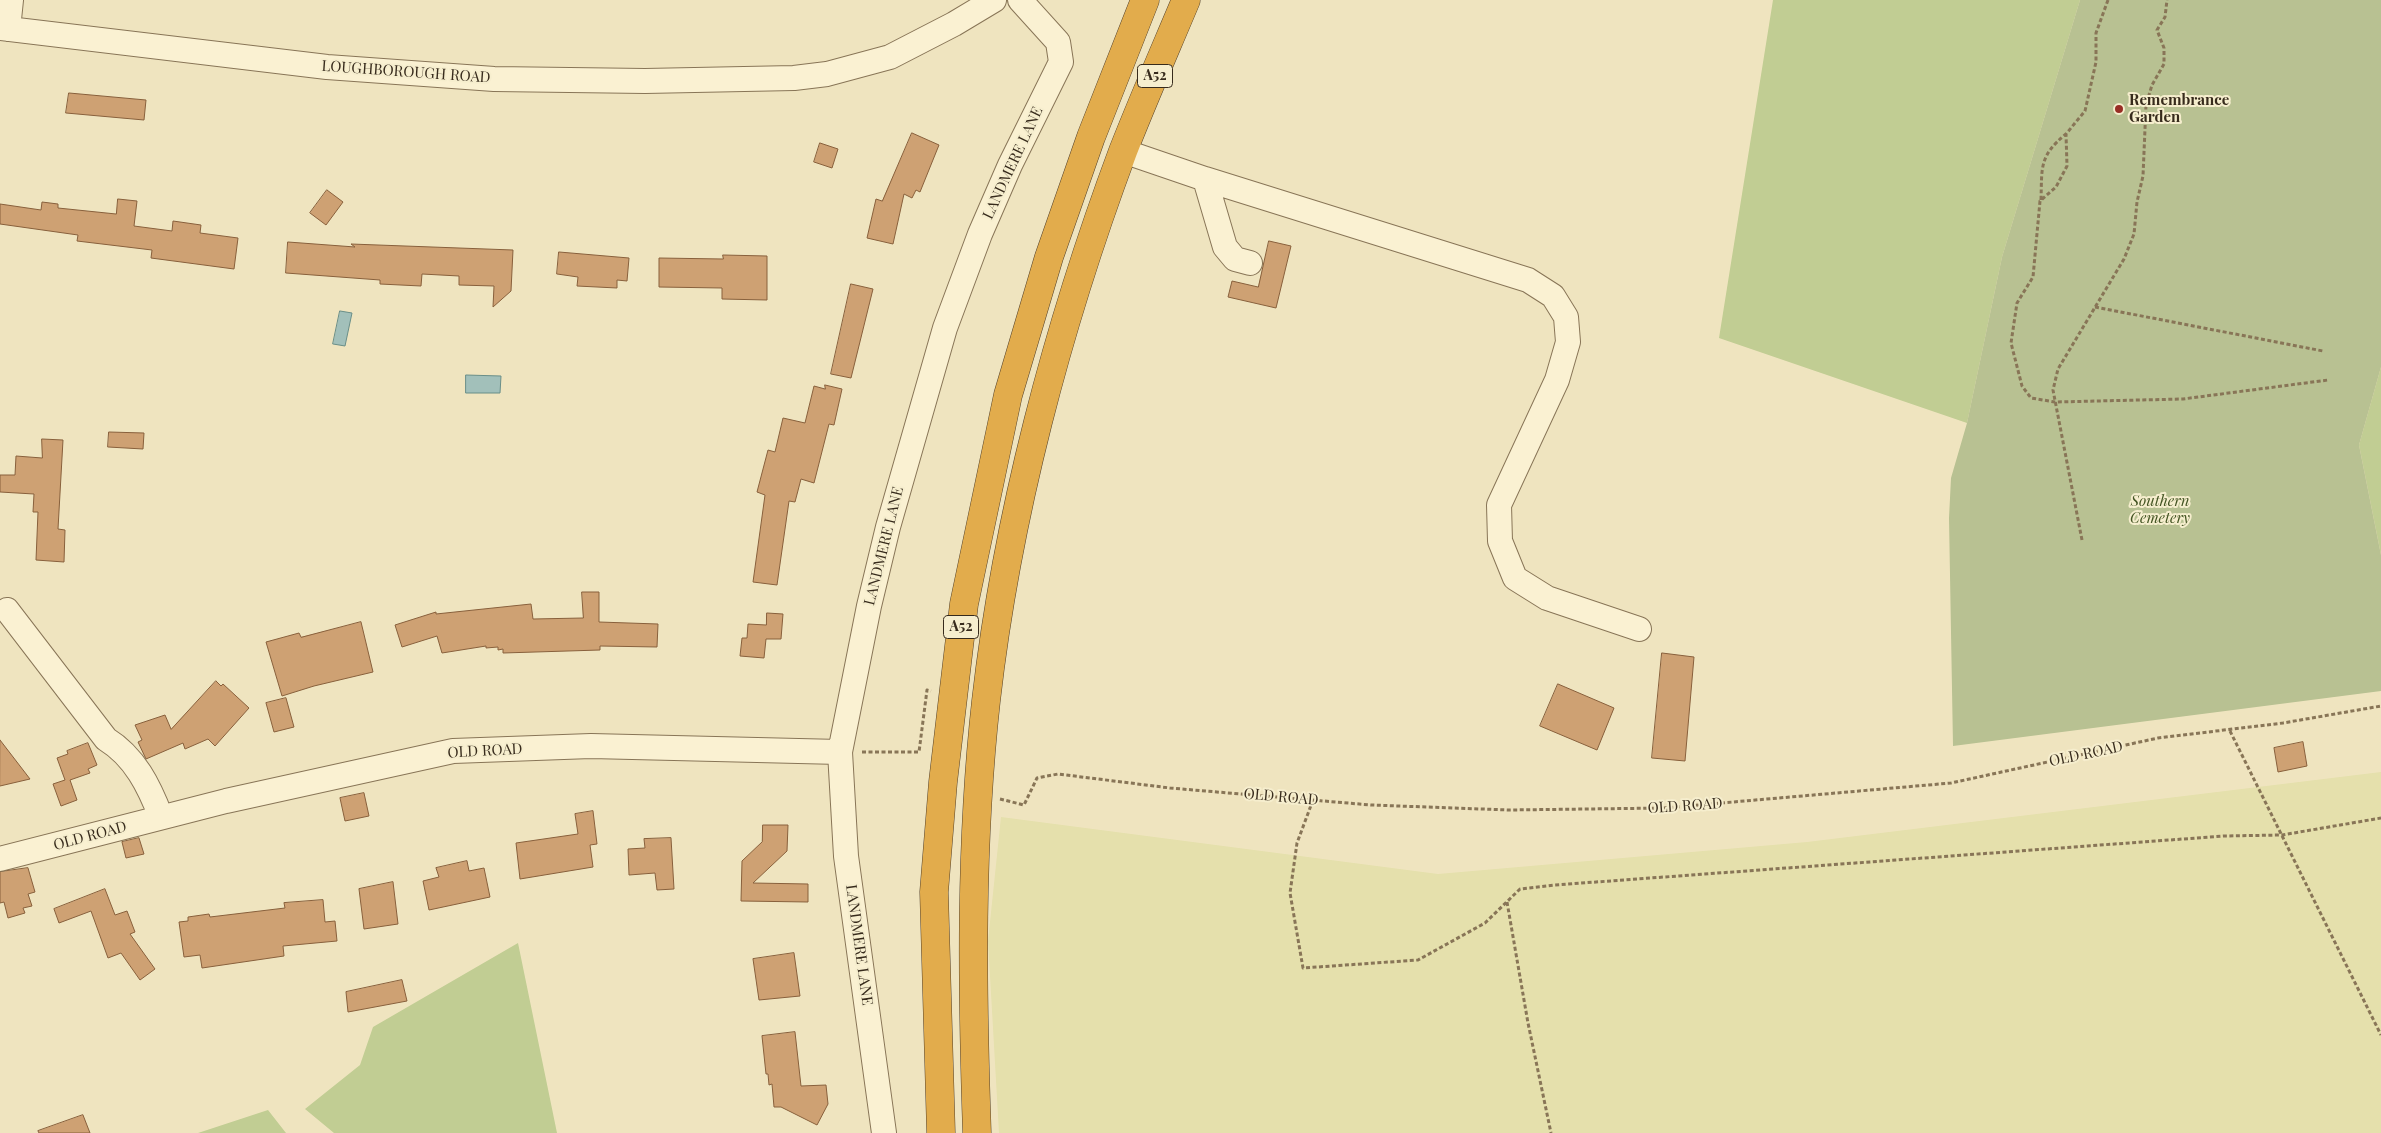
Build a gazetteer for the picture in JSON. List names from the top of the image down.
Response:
{
  "streets": {
    "highway": ["A52"],
    "street": ["LOUGHBOROUGH ROAD", "LANDMERE LANE", "OLD ROAD"]
  },
  "crossings": [
    ["LANDMERE LANE", "OLD ROAD"]
  ],
  "parks": ["Southern Cemetery"],
  "places": ["Remembrance Garden"]
}
